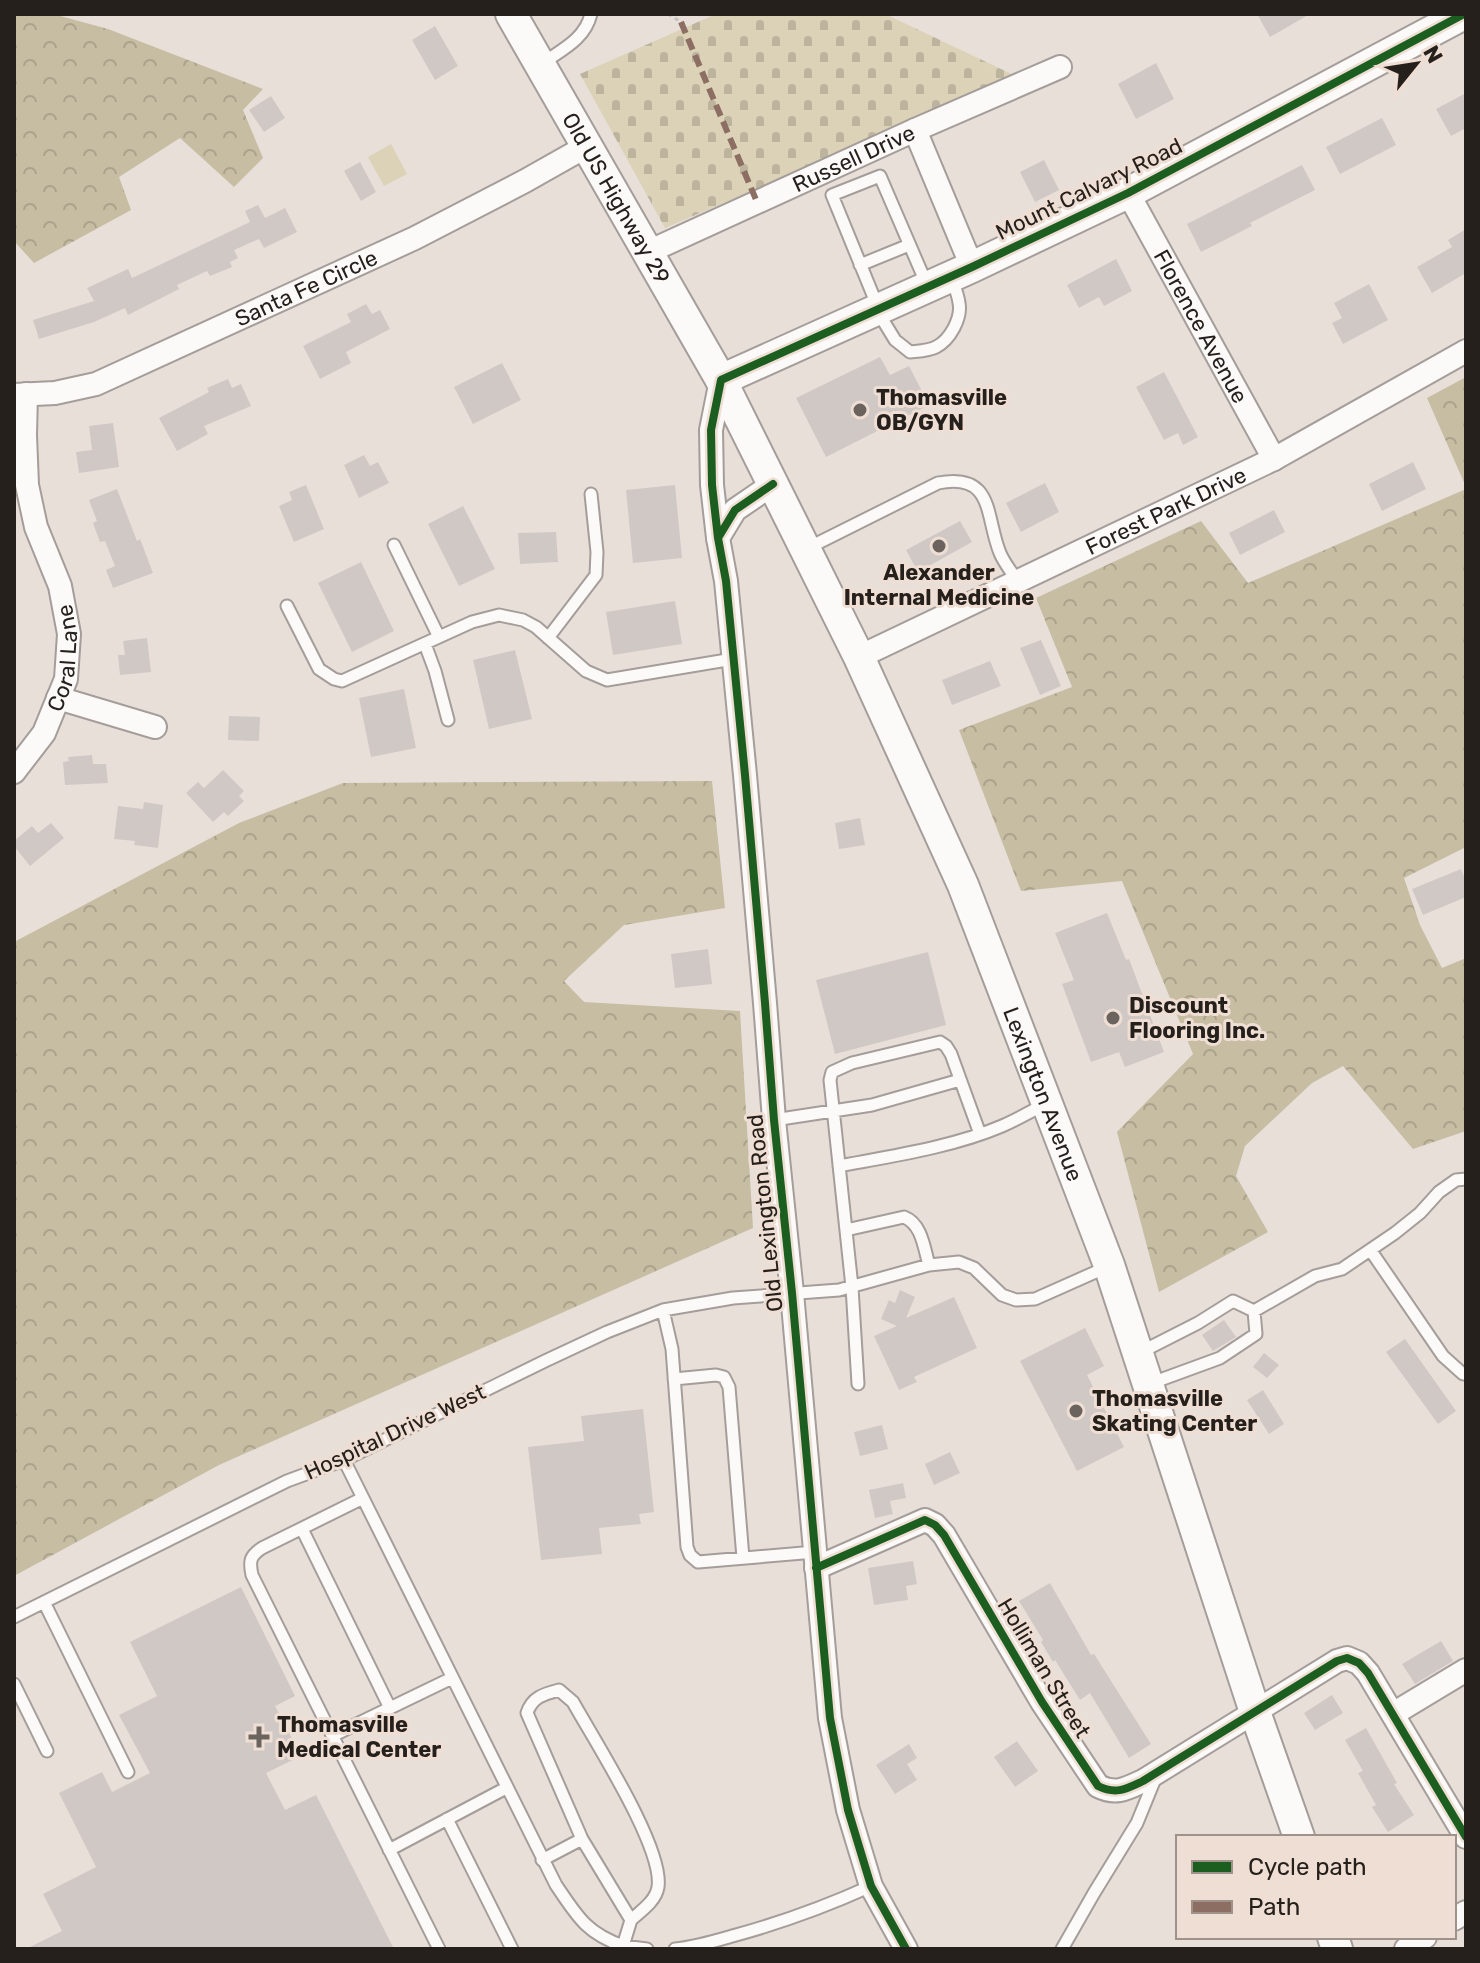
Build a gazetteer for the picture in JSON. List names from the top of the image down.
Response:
{
  "streets": {
    "main road": ["Mount Calvary Road", "Old US Highway 29", "Lexington Avenue"],
    "street": [
      "Russell Drive",
      "Santa Fe Circle",
      "Florence Avenue",
      "Forest Park Drive",
      "Coral Lane",
      "Old Lexington Road",
      "Holliman Street"
    ],
    "lane": ["Hospital Drive West"]
  },
  "crossings": [
    ["Russell Drive", "Old US Highway 29"],
    ["Mount Calvary Road", "Old US Highway 29"],
    ["Mount Calvary Road", "Florence Avenue"],
    ["Mount Calvary Road", "Lexington Avenue"],
    ["Mount Calvary Road", "Old Lexington Road"],
    ["Old US Highway 29", "Santa Fe Circle"],
    ["Old US Highway 29", "Lexington Avenue"],
    ["Old US Highway 29", "Old Lexington Road"],
    ["Santa Fe Circle", "Coral Lane"],
    ["Florence Avenue", "Forest Park Drive"],
    ["Forest Park Drive", "Lexington Avenue"],
    ["Lexington Avenue", "Old Lexington Road"],
    ["Lexington Avenue", "Hospital Drive West"],
    ["Lexington Avenue", "Holliman Street"],
    ["Old Lexington Road", "Hospital Drive West"],
    ["Old Lexington Road", "Holliman Street"]
  ],
  "places": {
    "other": [
      "Thomasville OB/GYN",
      "Alexander Internal Medicine",
      "Discount Flooring Inc.",
      "Thomasville Skating Center"
    ],
    "health": ["Thomasville Medical Center"]
  },
  "legend": ["Cycle path", "Path"],
  "north": "top right"
}
